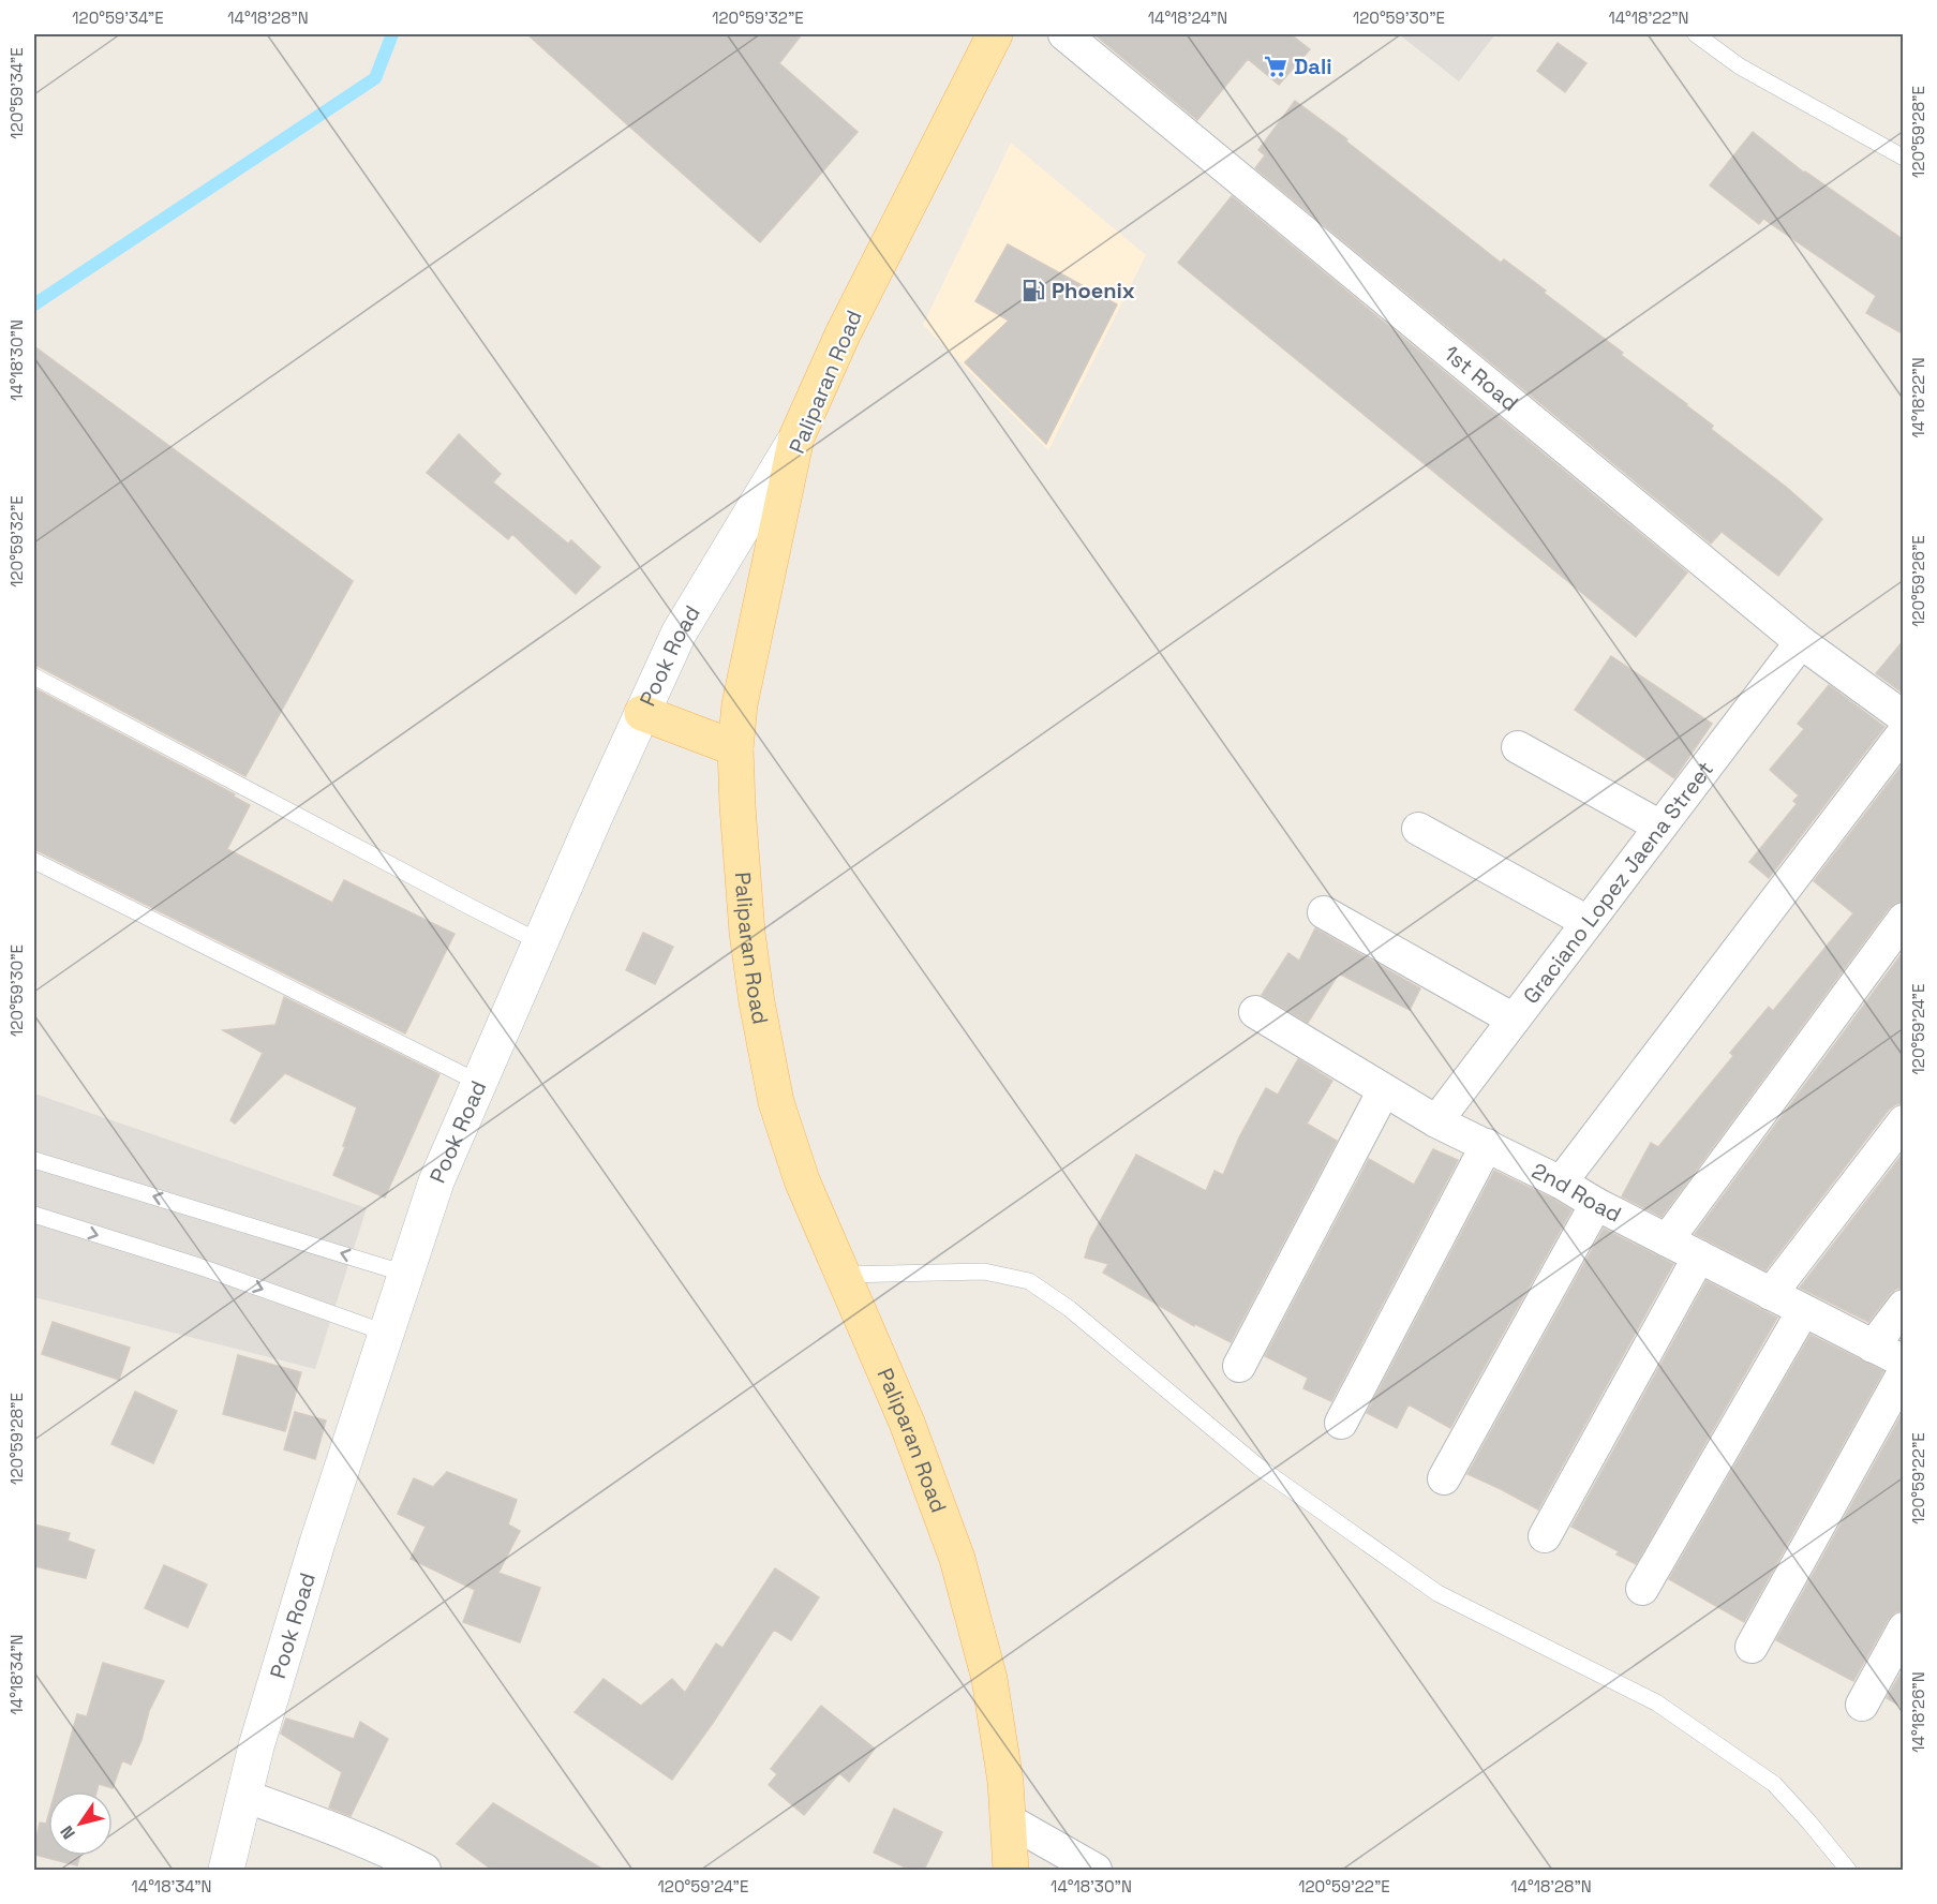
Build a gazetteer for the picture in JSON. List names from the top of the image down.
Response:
{
  "streets": {
    "main road": ["Paliparan Road"],
    "street": [
      "1st Road",
      "Pook Road",
      "Graciano Lopez Jaena Street",
      "2nd Road"
    ]
  },
  "crossings": [
    ["1st Road", "Graciano Lopez Jaena Street"],
    ["Paliparan Road", "Pook Road"],
    ["Graciano Lopez Jaena Street", "2nd Road"]
  ],
  "places": {
    "supermarket": ["Dali"],
    "fuel station": ["Phoenix"]
  },
  "north": "bottom left",
  "coordinates": [
    "120°59'34\"E",
    "14°18'28\"N",
    "120°59'32\"E",
    "14°18'24\"N",
    "120°59'30\"E",
    "14°18'22\"N",
    "120°59'28\"E",
    "14°18'30\"N",
    "120°59'26\"E",
    "120°59'24\"E",
    "120°59'22\"E",
    "14°18'34\"N",
    "14°18'26\"N"
  ]
}
